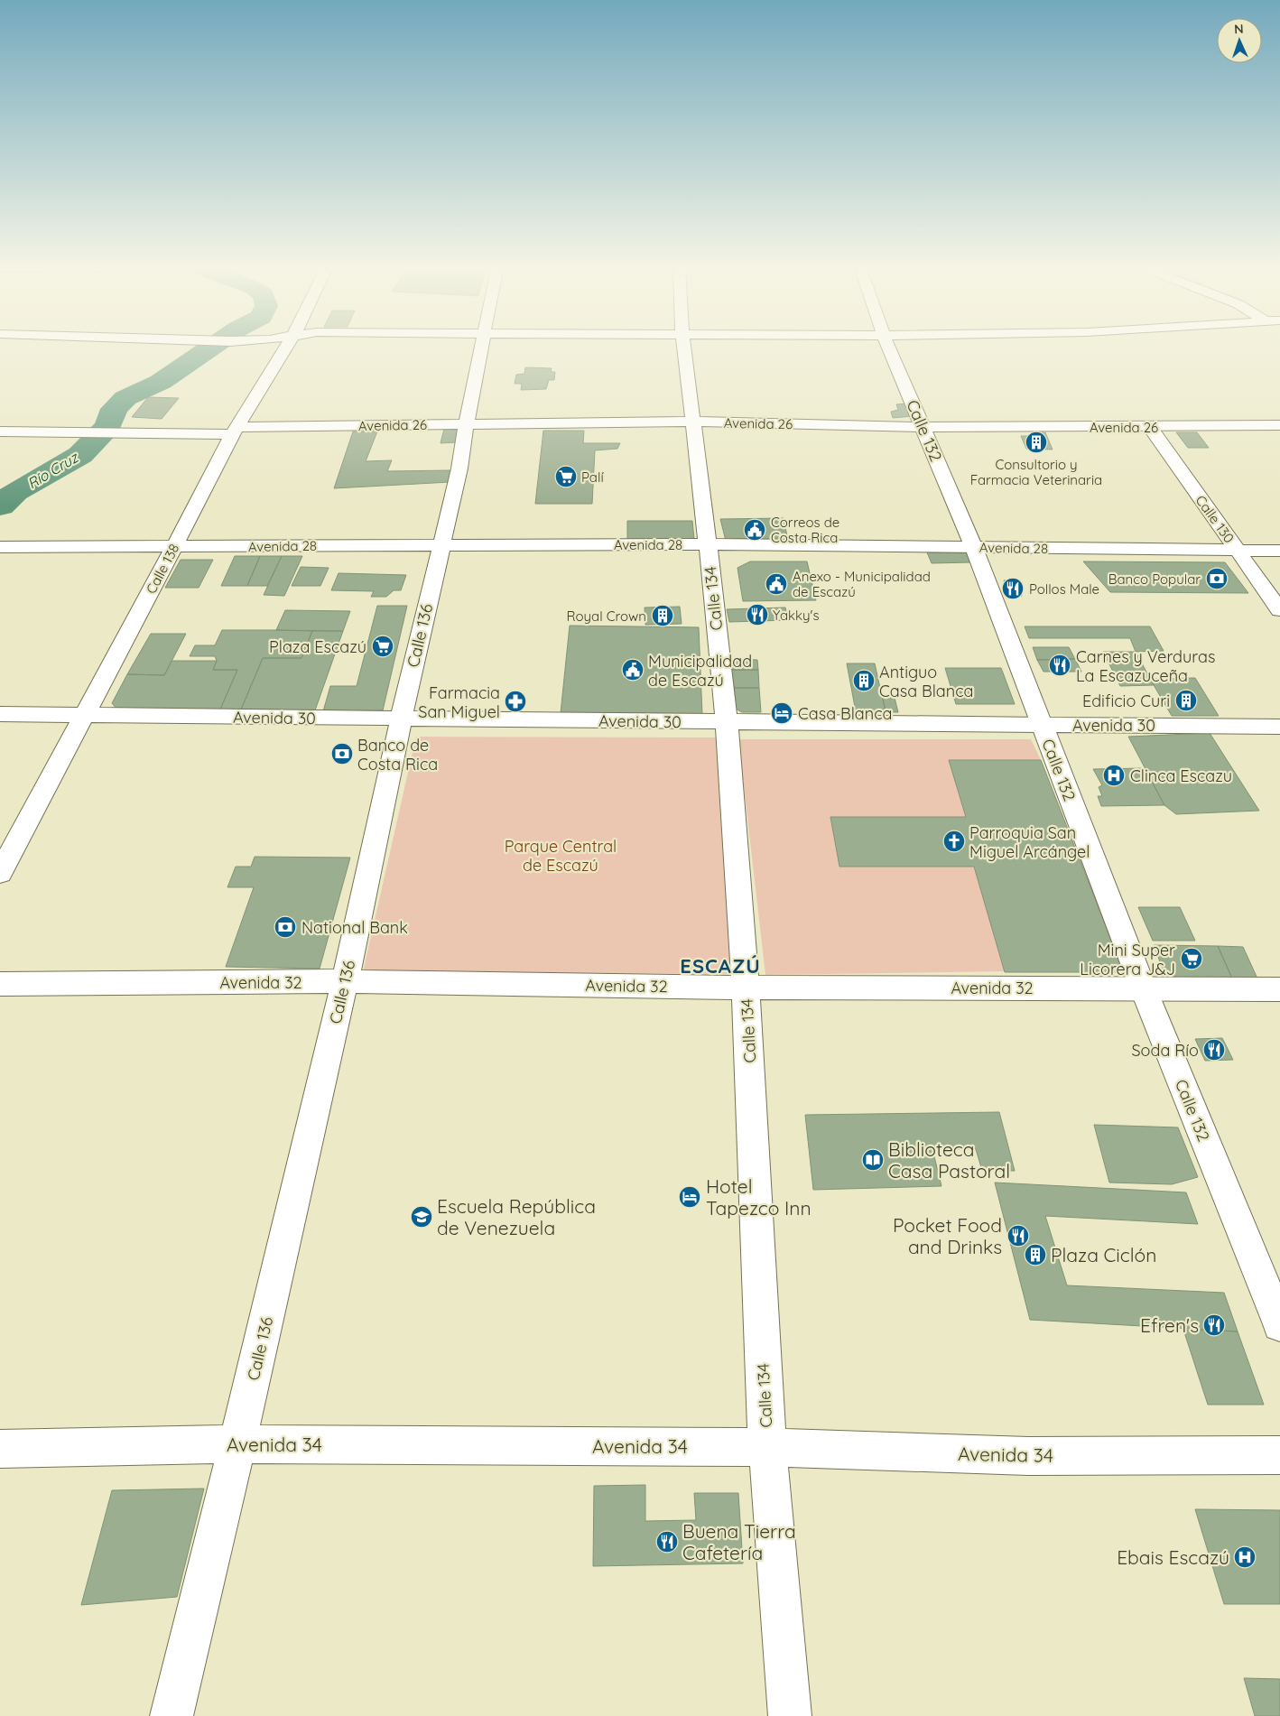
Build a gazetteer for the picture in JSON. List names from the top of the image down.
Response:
{
  "streets": {
    "street": [
      "Avenida 26",
      "Calle 132",
      "Calle 130",
      "Avenida 28",
      "Calle 138",
      "Calle 134",
      "Calle 136",
      "Avenida 30",
      "Avenida 32",
      "Avenida 34"
    ]
  },
  "crossings": [
    ["Avenida 26", "Calle 132"],
    ["Avenida 26", "Calle 130"],
    ["Avenida 26", "Calle 138"],
    ["Avenida 26", "Calle 134"],
    ["Avenida 26", "Calle 136"],
    ["Calle 132", "Avenida 28"],
    ["Calle 132", "Avenida 30"],
    ["Calle 132", "Avenida 32"],
    ["Calle 130", "Avenida 28"],
    ["Avenida 28", "Calle 138"],
    ["Avenida 28", "Calle 134"],
    ["Avenida 28", "Calle 136"],
    ["Calle 138", "Avenida 30"],
    ["Calle 134", "Avenida 30"],
    ["Calle 134", "Avenida 32"],
    ["Calle 134", "Avenida 34"],
    ["Calle 136", "Avenida 30"],
    ["Calle 136", "Avenida 32"],
    ["Calle 136", "Avenida 34"]
  ],
  "districts": ["ESCAZÚ"],
  "water": ["Río Cruz"],
  "parks": ["Parque Central de Escazú"],
  "places": {
    "building": [
      "Consultorio y Farmacia Veterinaria",
      "Royal Crown",
      "Antiguo Casa Blanca",
      "Edificio Curi",
      "Plaza Ciclón"
    ],
    "supermarket": ["Palí", "Plaza Escazú", "Mini Super Licorera J&J"],
    "public building": ["Correos de Costa Rica", "Anexo - Municipalidad de Escazú", "Municipalidad de Escazú"],
    "bank": ["Banco Popular", "Banco de Costa Rica", "National Bank"],
    "restaurant": [
      "Pollos Male",
      "Yakky's",
      "Carnes y Verduras La Escazuceña",
      "Soda Río",
      "Pocket Food and Drinks",
      "Efren's",
      "Buena Tierra Cafetería"
    ],
    "pharmacy": ["Farmacia San Miguel"],
    "hotel": ["Casa Blanca", "Hotel Tapezco Inn"],
    "hospital": ["Clinca Escazu", "Ebais Escazú"],
    "church": ["Parroquia San Miguel Arcángel"],
    "library": ["Biblioteca Casa Pastoral"],
    "school or university": ["Escuela República de Venezuela"]
  },
  "north": "top"
}
